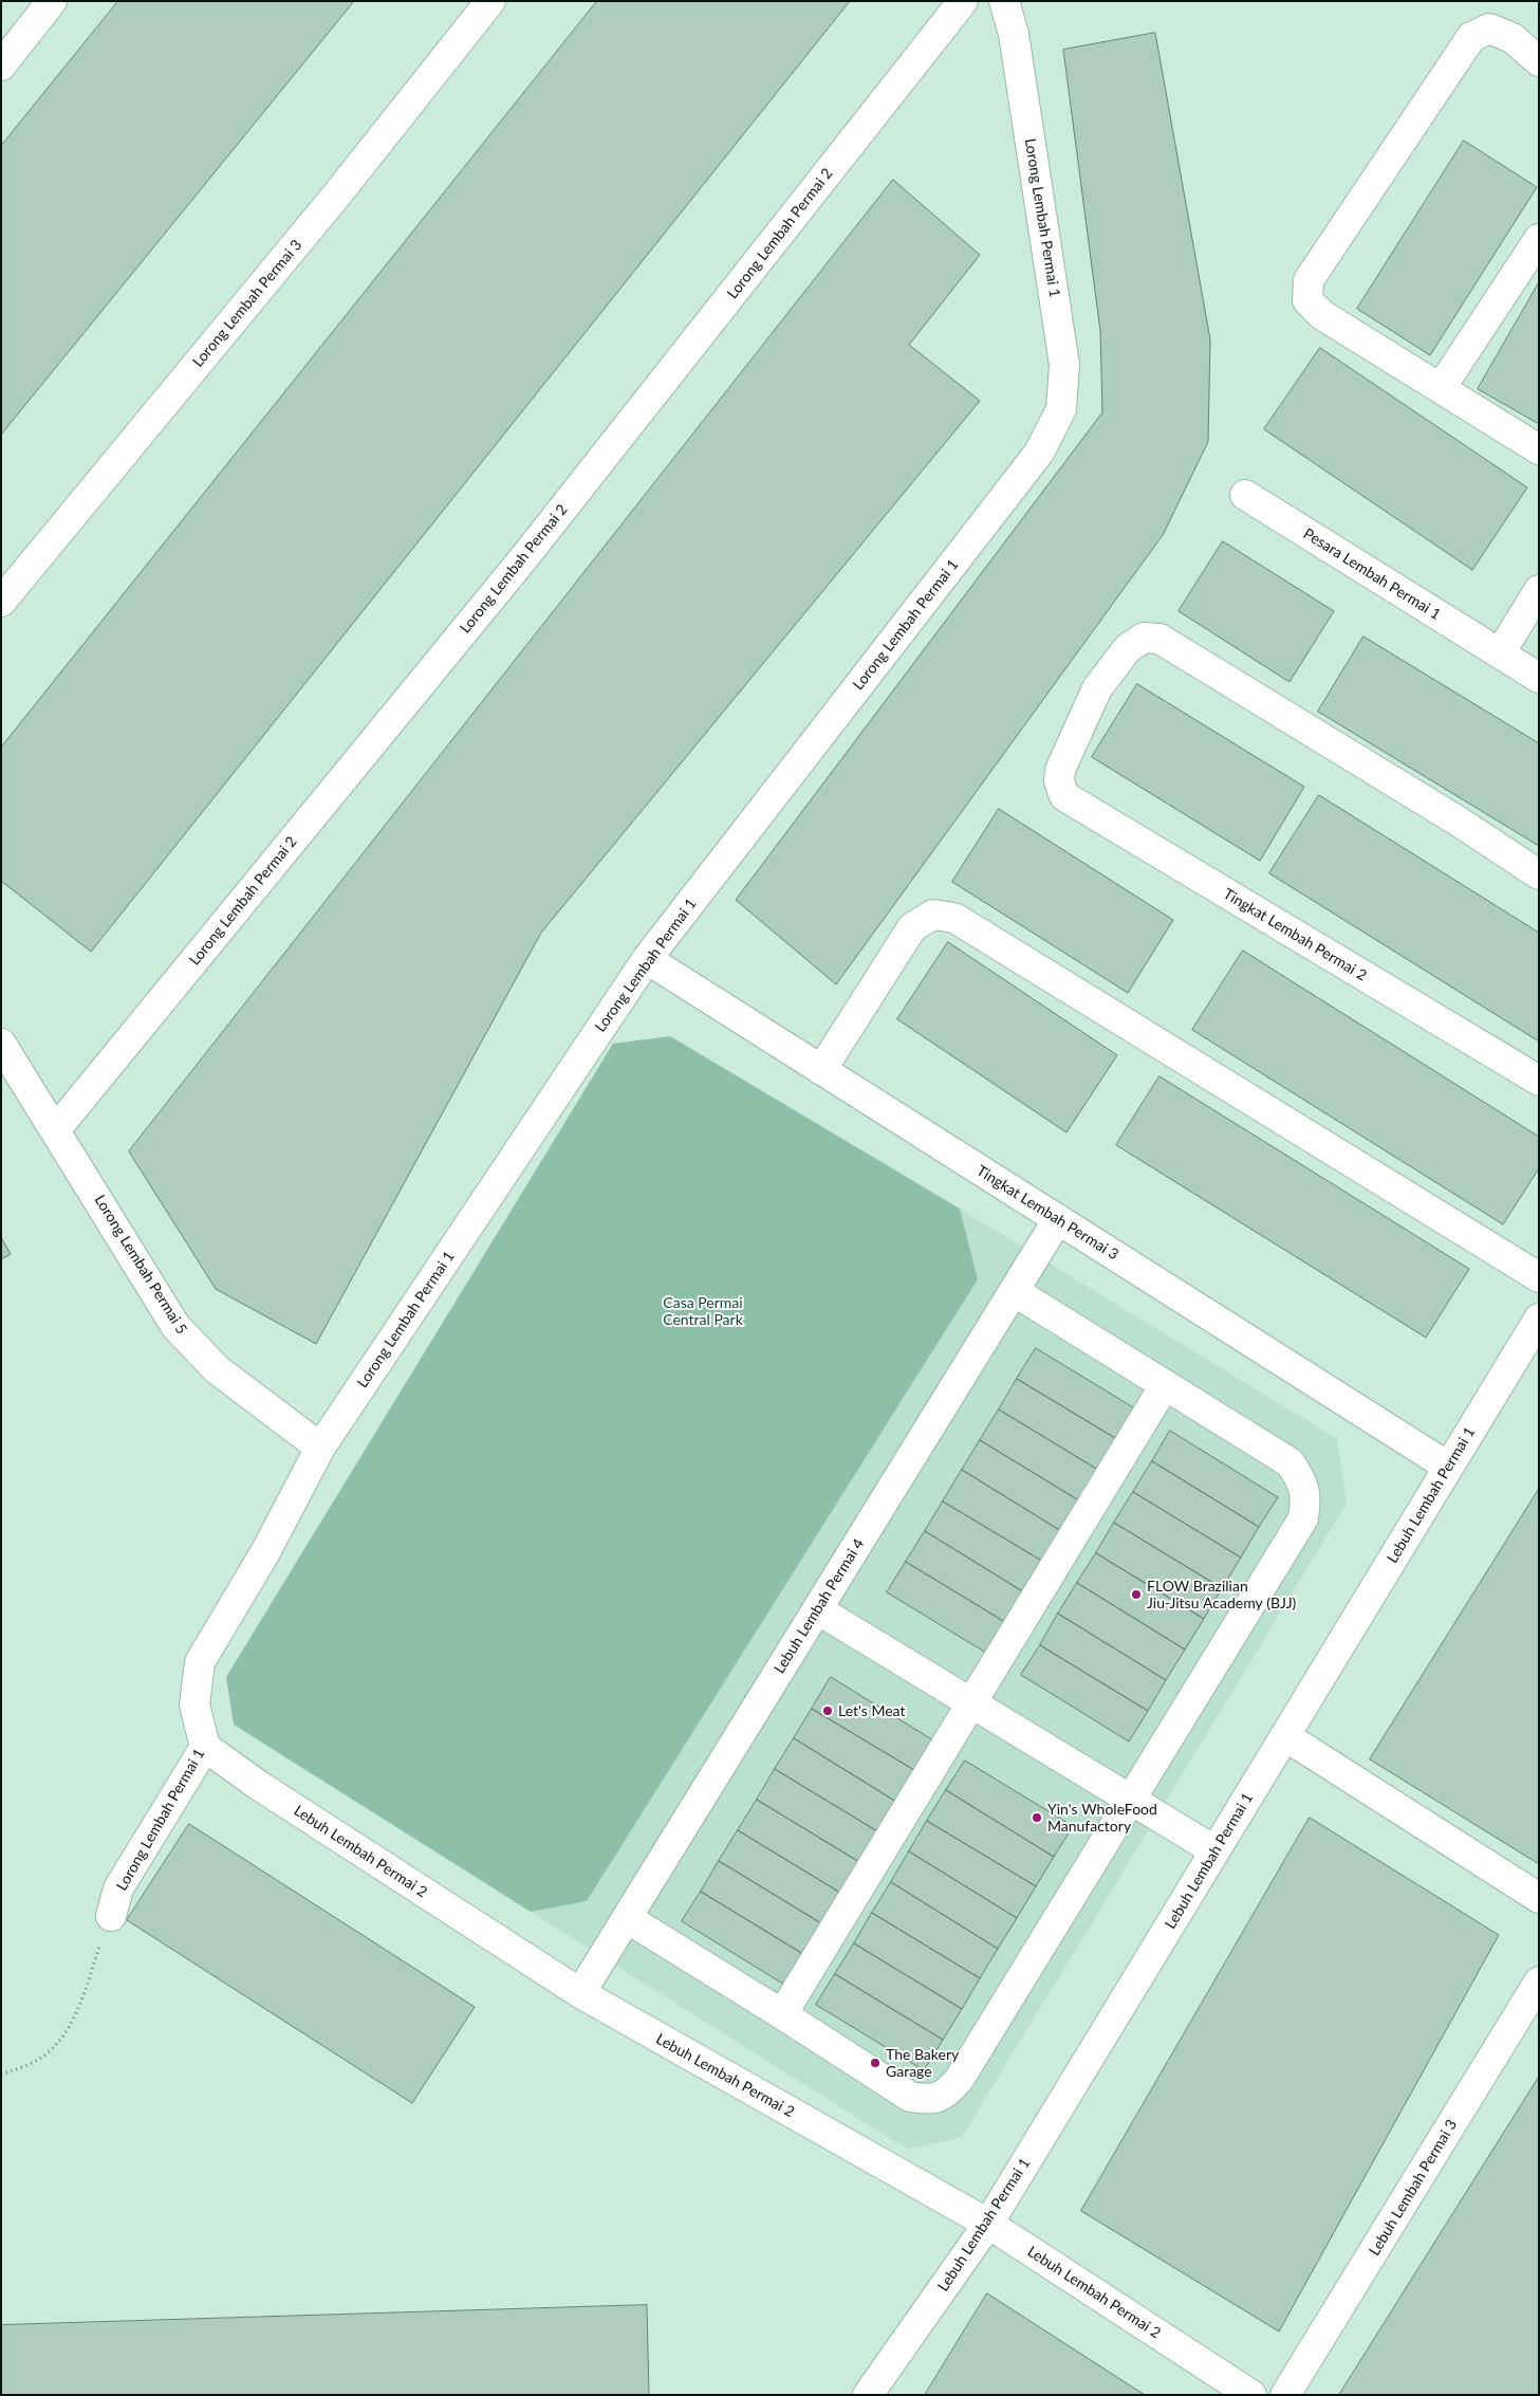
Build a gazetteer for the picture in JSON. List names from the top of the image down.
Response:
{
  "streets": {
    "street": [
      "Lorong Lembah Permai 1",
      "Lorong Lembah Permai 2",
      "Lorong Lembah Permai 3",
      "Pesara Lembah Permai 1",
      "Tingkat Lembah Permai 2",
      "Tingkat Lembah Permai 3",
      "Lorong Lembah Permai 5",
      "Lebuh Lembah Permai 1",
      "Lebuh Lembah Permai 4",
      "Lebuh Lembah Permai 2",
      "Lebuh Lembah Permai 3"
    ]
  },
  "crossings": [
    ["Lorong Lembah Permai 1", "Tingkat Lembah Permai 3"],
    ["Lorong Lembah Permai 1", "Lorong Lembah Permai 5"],
    ["Lorong Lembah Permai 1", "Lebuh Lembah Permai 2"],
    ["Lorong Lembah Permai 2", "Lorong Lembah Permai 5"],
    ["Tingkat Lembah Permai 3", "Lebuh Lembah Permai 1"],
    ["Tingkat Lembah Permai 3", "Lebuh Lembah Permai 4"],
    ["Lebuh Lembah Permai 1", "Lebuh Lembah Permai 2"],
    ["Lebuh Lembah Permai 4", "Lebuh Lembah Permai 2"]
  ],
  "parks": ["Casa Permai Central Park"],
  "places": [
    "FLOW Brazilian Jiu-Jitsu Academy (BJJ)",
    "Let's Meat",
    "Yin's WholeFood Manufactory",
    "The Bakery Garage"
  ]
}
